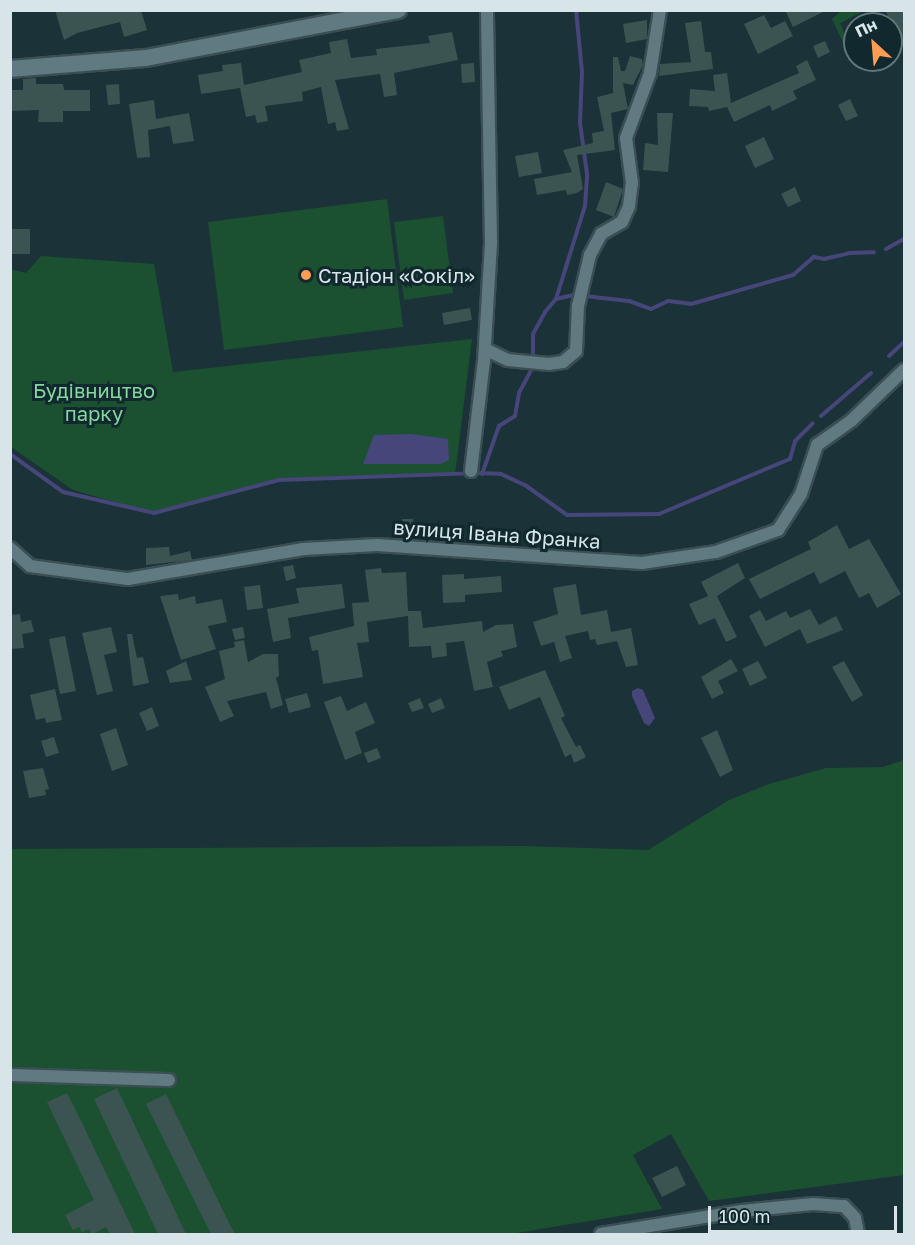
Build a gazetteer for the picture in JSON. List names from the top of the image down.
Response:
{
  "streets": {
    "street": ["вулиця Івана Франка"]
  },
  "parks": ["Будівництво парку"],
  "places": ["Стадіон «Сокіл»"],
  "scale_bar": "100 m",
  "north": "top left"
}
